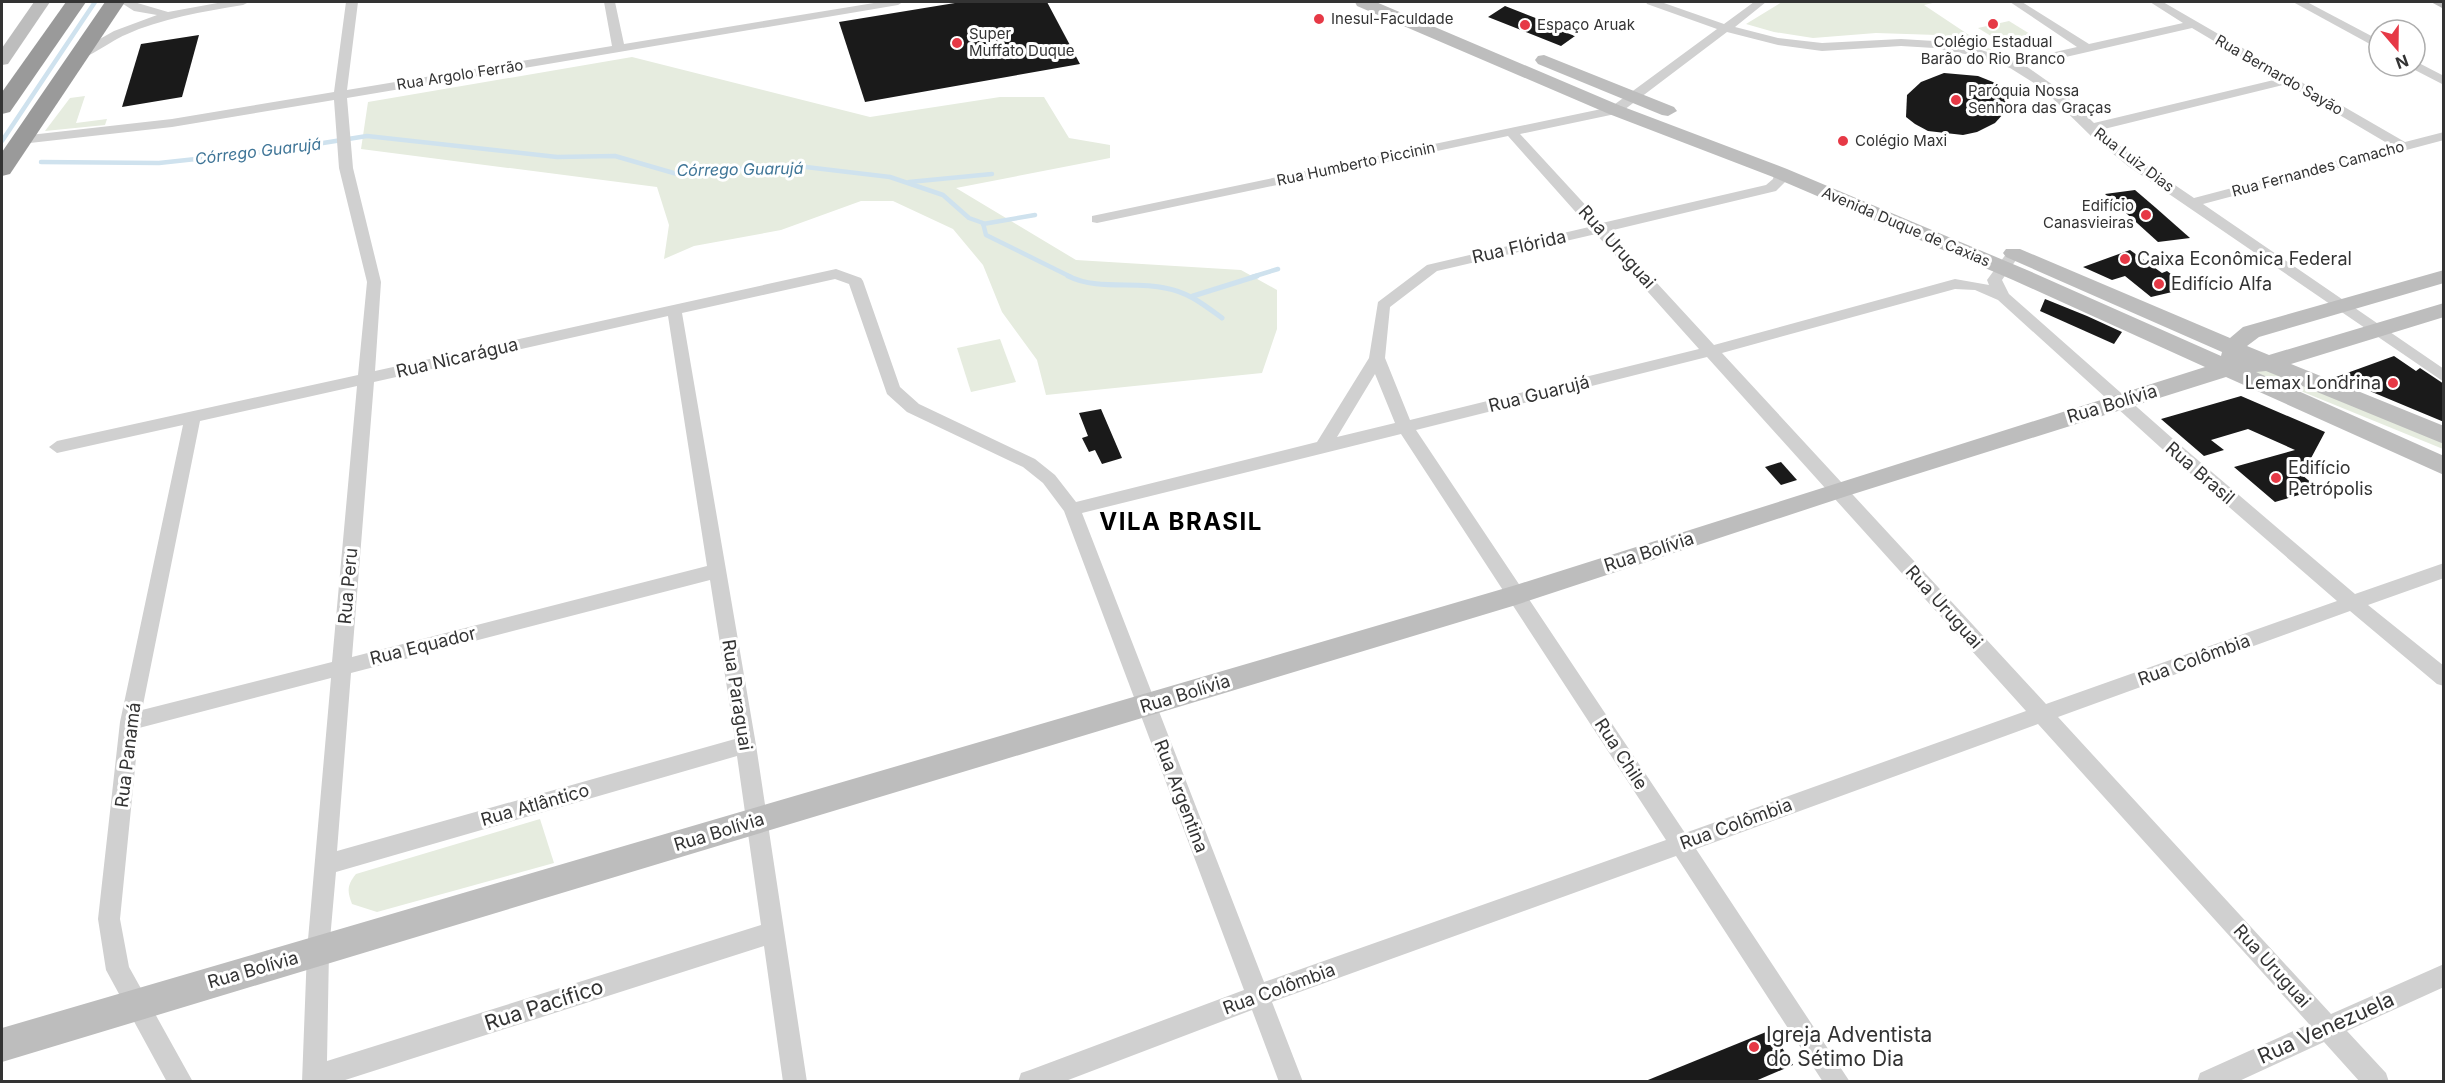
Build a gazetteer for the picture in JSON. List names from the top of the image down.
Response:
{
  "streets": {
    "main road": ["Avenida Duque de Caxias", "Rua Bolívia"],
    "street": [
      "Rua Argolo Ferrão",
      "Rua Bernardo Sayão",
      "Rua Luiz Dias",
      "Rua Humberto Piccinin",
      "Rua Fernandes Camacho",
      "Rua Flórida",
      "Rua Uruguai",
      "Rua Nicarágua",
      "Rua Guarujá",
      "Rua Brasil",
      "Rua Peru",
      "Rua Equador",
      "Rua Colômbia",
      "Rua Paraguai",
      "Rua Chile",
      "Rua Panamá",
      "Rua Argentina",
      "Rua Atlântico",
      "Rua Pacífico",
      "Rua Venezuela"
    ]
  },
  "crossings": [
    ["Rua Argolo Ferrão", "Rua Peru"],
    ["Rua Bernardo Sayão", "Rua Fernandes Camacho"],
    ["Rua Luiz Dias", "Rua Fernandes Camacho"],
    ["Rua Humberto Piccinin", "Avenida Duque de Caxias"],
    ["Rua Humberto Piccinin", "Rua Uruguai"],
    ["Avenida Duque de Caxias", "Rua Flórida"],
    ["Avenida Duque de Caxias", "Rua Bolívia"],
    ["Rua Flórida", "Rua Uruguai"],
    ["Rua Flórida", "Rua Guarujá"],
    ["Rua Flórida", "Rua Chile"],
    ["Rua Uruguai", "Rua Guarujá"],
    ["Rua Uruguai", "Rua Bolívia"],
    ["Rua Uruguai", "Rua Colômbia"],
    ["Rua Uruguai", "Rua Venezuela"],
    ["Rua Nicarágua", "Rua Peru"],
    ["Rua Nicarágua", "Rua Paraguai"],
    ["Rua Nicarágua", "Rua Panamá"],
    ["Rua Nicarágua", "Rua Argentina"],
    ["Rua Guarujá", "Rua Brasil"],
    ["Rua Guarujá", "Rua Chile"],
    ["Rua Guarujá", "Rua Argentina"],
    ["Rua Bolívia", "Rua Brasil"],
    ["Rua Bolívia", "Rua Peru"],
    ["Rua Bolívia", "Rua Paraguai"],
    ["Rua Bolívia", "Rua Chile"],
    ["Rua Bolívia", "Rua Panamá"],
    ["Rua Bolívia", "Rua Argentina"],
    ["Rua Brasil", "Rua Colômbia"],
    ["Rua Peru", "Rua Equador"],
    ["Rua Peru", "Rua Atlântico"],
    ["Rua Peru", "Rua Pacífico"],
    ["Rua Equador", "Rua Paraguai"],
    ["Rua Equador", "Rua Panamá"],
    ["Rua Colômbia", "Rua Chile"],
    ["Rua Colômbia", "Rua Argentina"],
    ["Rua Paraguai", "Rua Atlântico"],
    ["Rua Paraguai", "Rua Pacífico"]
  ],
  "districts": ["VILA BRASIL"],
  "water": ["Córrego Guarujá"],
  "places": [
    "Inesul-Faculdade",
    "Colégio Estadual Barão do Rio Branco",
    "Espaço Aruak",
    "Super Muffato Duque",
    "Paróquia Nossa Senhora das Graças",
    "Colégio Maxi",
    "Edifício Canasvieiras",
    "Caixa Econômica Federal",
    "Edifício Alfa",
    "Lemax Londrina",
    "Edifício Petrópolis",
    "Igreja Adventista do Sétimo Dia"
  ],
  "north": "bottom"
}
